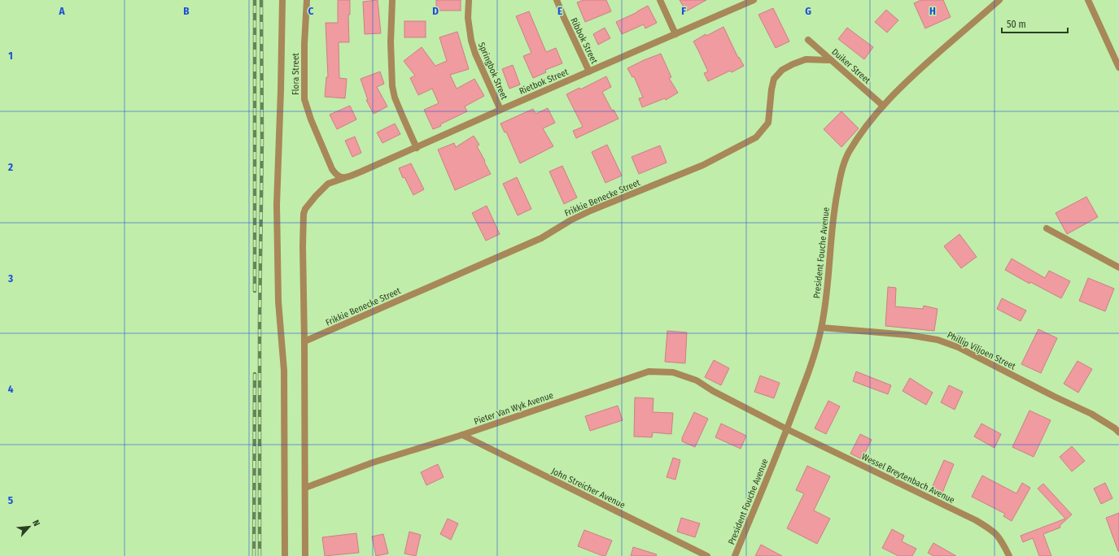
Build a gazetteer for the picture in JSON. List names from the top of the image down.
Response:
{
  "streets": {
    "street": [
      "Ribbok Street",
      "Duiker Street",
      "Springbok Street",
      "Flora Street",
      "Rietbok Street",
      "Frikkie Benecke Street",
      "President Fouche Avenue",
      "Phillip Viljoen Street",
      "Pieter Van Wyk Avenue",
      "Wessel Breytenbach Avenue",
      "John Streicher Avenue"
    ]
  },
  "crossings": [
    ["Ribbok Street", "Rietbok Street"],
    ["Duiker Street", "Frikkie Benecke Street"],
    ["Duiker Street", "President Fouche Avenue"],
    ["Springbok Street", "Rietbok Street"],
    ["Flora Street", "Rietbok Street"],
    ["Rietbok Street", "Frikkie Benecke Street"],
    ["Rietbok Street", "Pieter Van Wyk Avenue"],
    ["President Fouche Avenue", "Phillip Viljoen Street"],
    ["President Fouche Avenue", "Pieter Van Wyk Avenue"],
    ["President Fouche Avenue", "Wessel Breytenbach Avenue"],
    ["Pieter Van Wyk Avenue", "Wessel Breytenbach Avenue"],
    ["Pieter Van Wyk Avenue", "John Streicher Avenue"]
  ],
  "scale_bar": "50 m",
  "north": "top right",
  "grid": {
    "columns": [
      "A",
      "B",
      "C",
      "D",
      "E",
      "F",
      "G",
      "H"
    ],
    "rows": [
      "1",
      "2",
      "3",
      "4",
      "5"
    ]
  }
}
